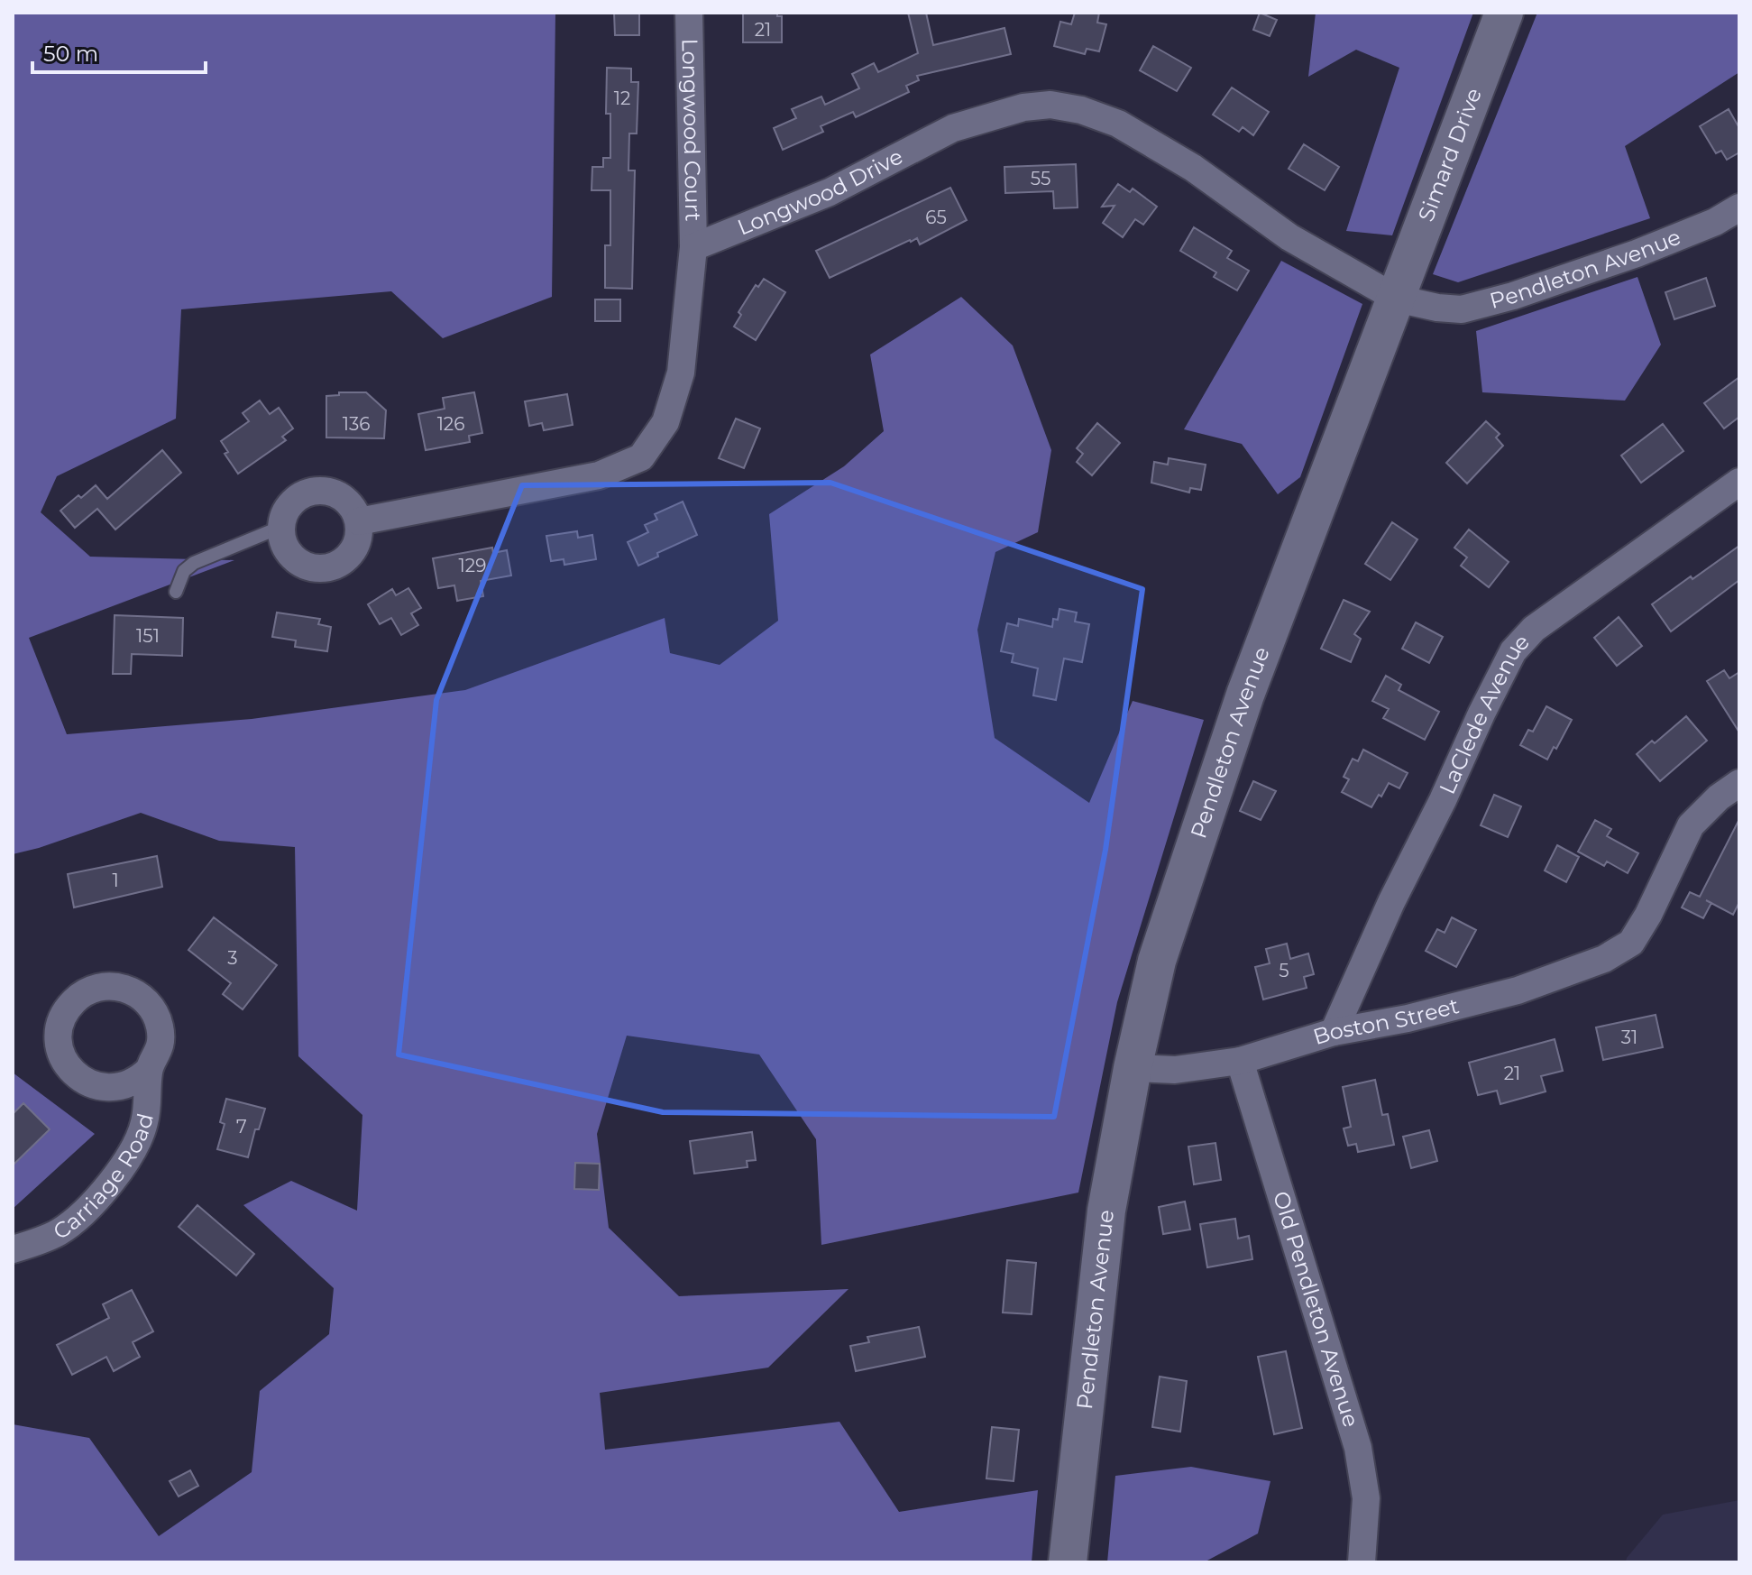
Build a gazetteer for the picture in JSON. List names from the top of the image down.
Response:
{
  "streets": {
    "street": [
      "Longwood Court",
      "Simard Drive",
      "Longwood Drive",
      "Pendleton Avenue",
      "LaClede Avenue",
      "Boston Street",
      "Carriage Road",
      "Old Pendleton Avenue"
    ]
  },
  "crossings": [
    ["Longwood Court", "Longwood Drive"],
    ["Simard Drive", "Longwood Drive"],
    ["Simard Drive", "Pendleton Avenue"],
    ["Longwood Drive", "Pendleton Avenue"],
    ["Pendleton Avenue", "Boston Street"],
    ["LaClede Avenue", "Boston Street"],
    ["Boston Street", "Old Pendleton Avenue"]
  ],
  "house_numbers": [
    "21",
    "12",
    "55",
    "65",
    "136",
    "126",
    "129",
    "151",
    "1",
    "3",
    "5",
    "31",
    "21",
    "7"
  ],
  "scale_bar": "50 m"
}
